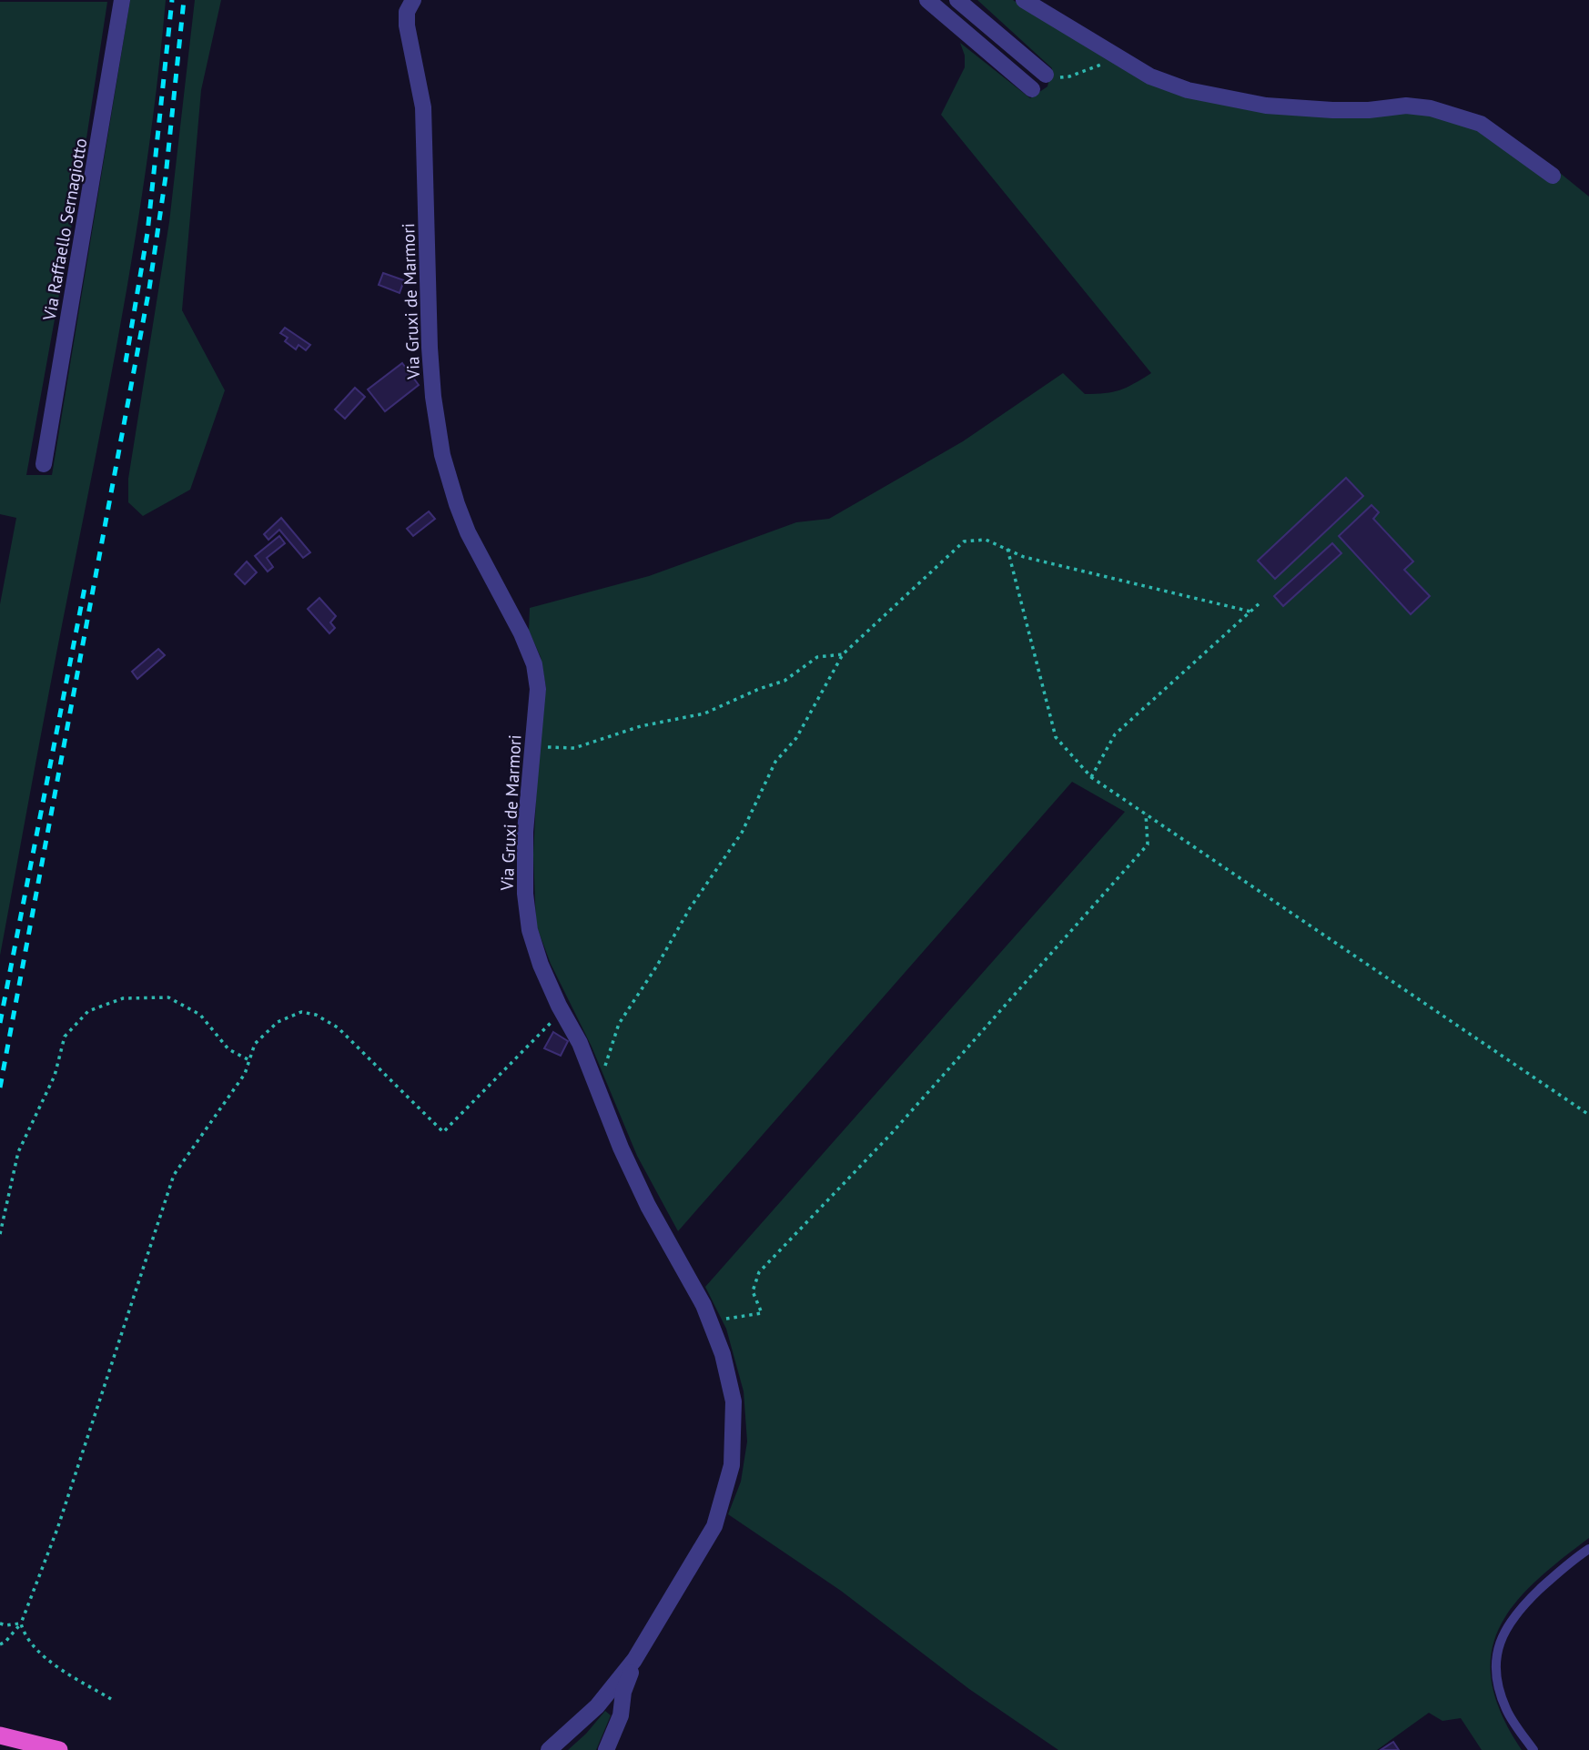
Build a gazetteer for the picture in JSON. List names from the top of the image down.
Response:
{
  "streets": {
    "street": ["Via Raffaello Sernagiotto", "Via Gruxi de Marmori"]
  }
}
